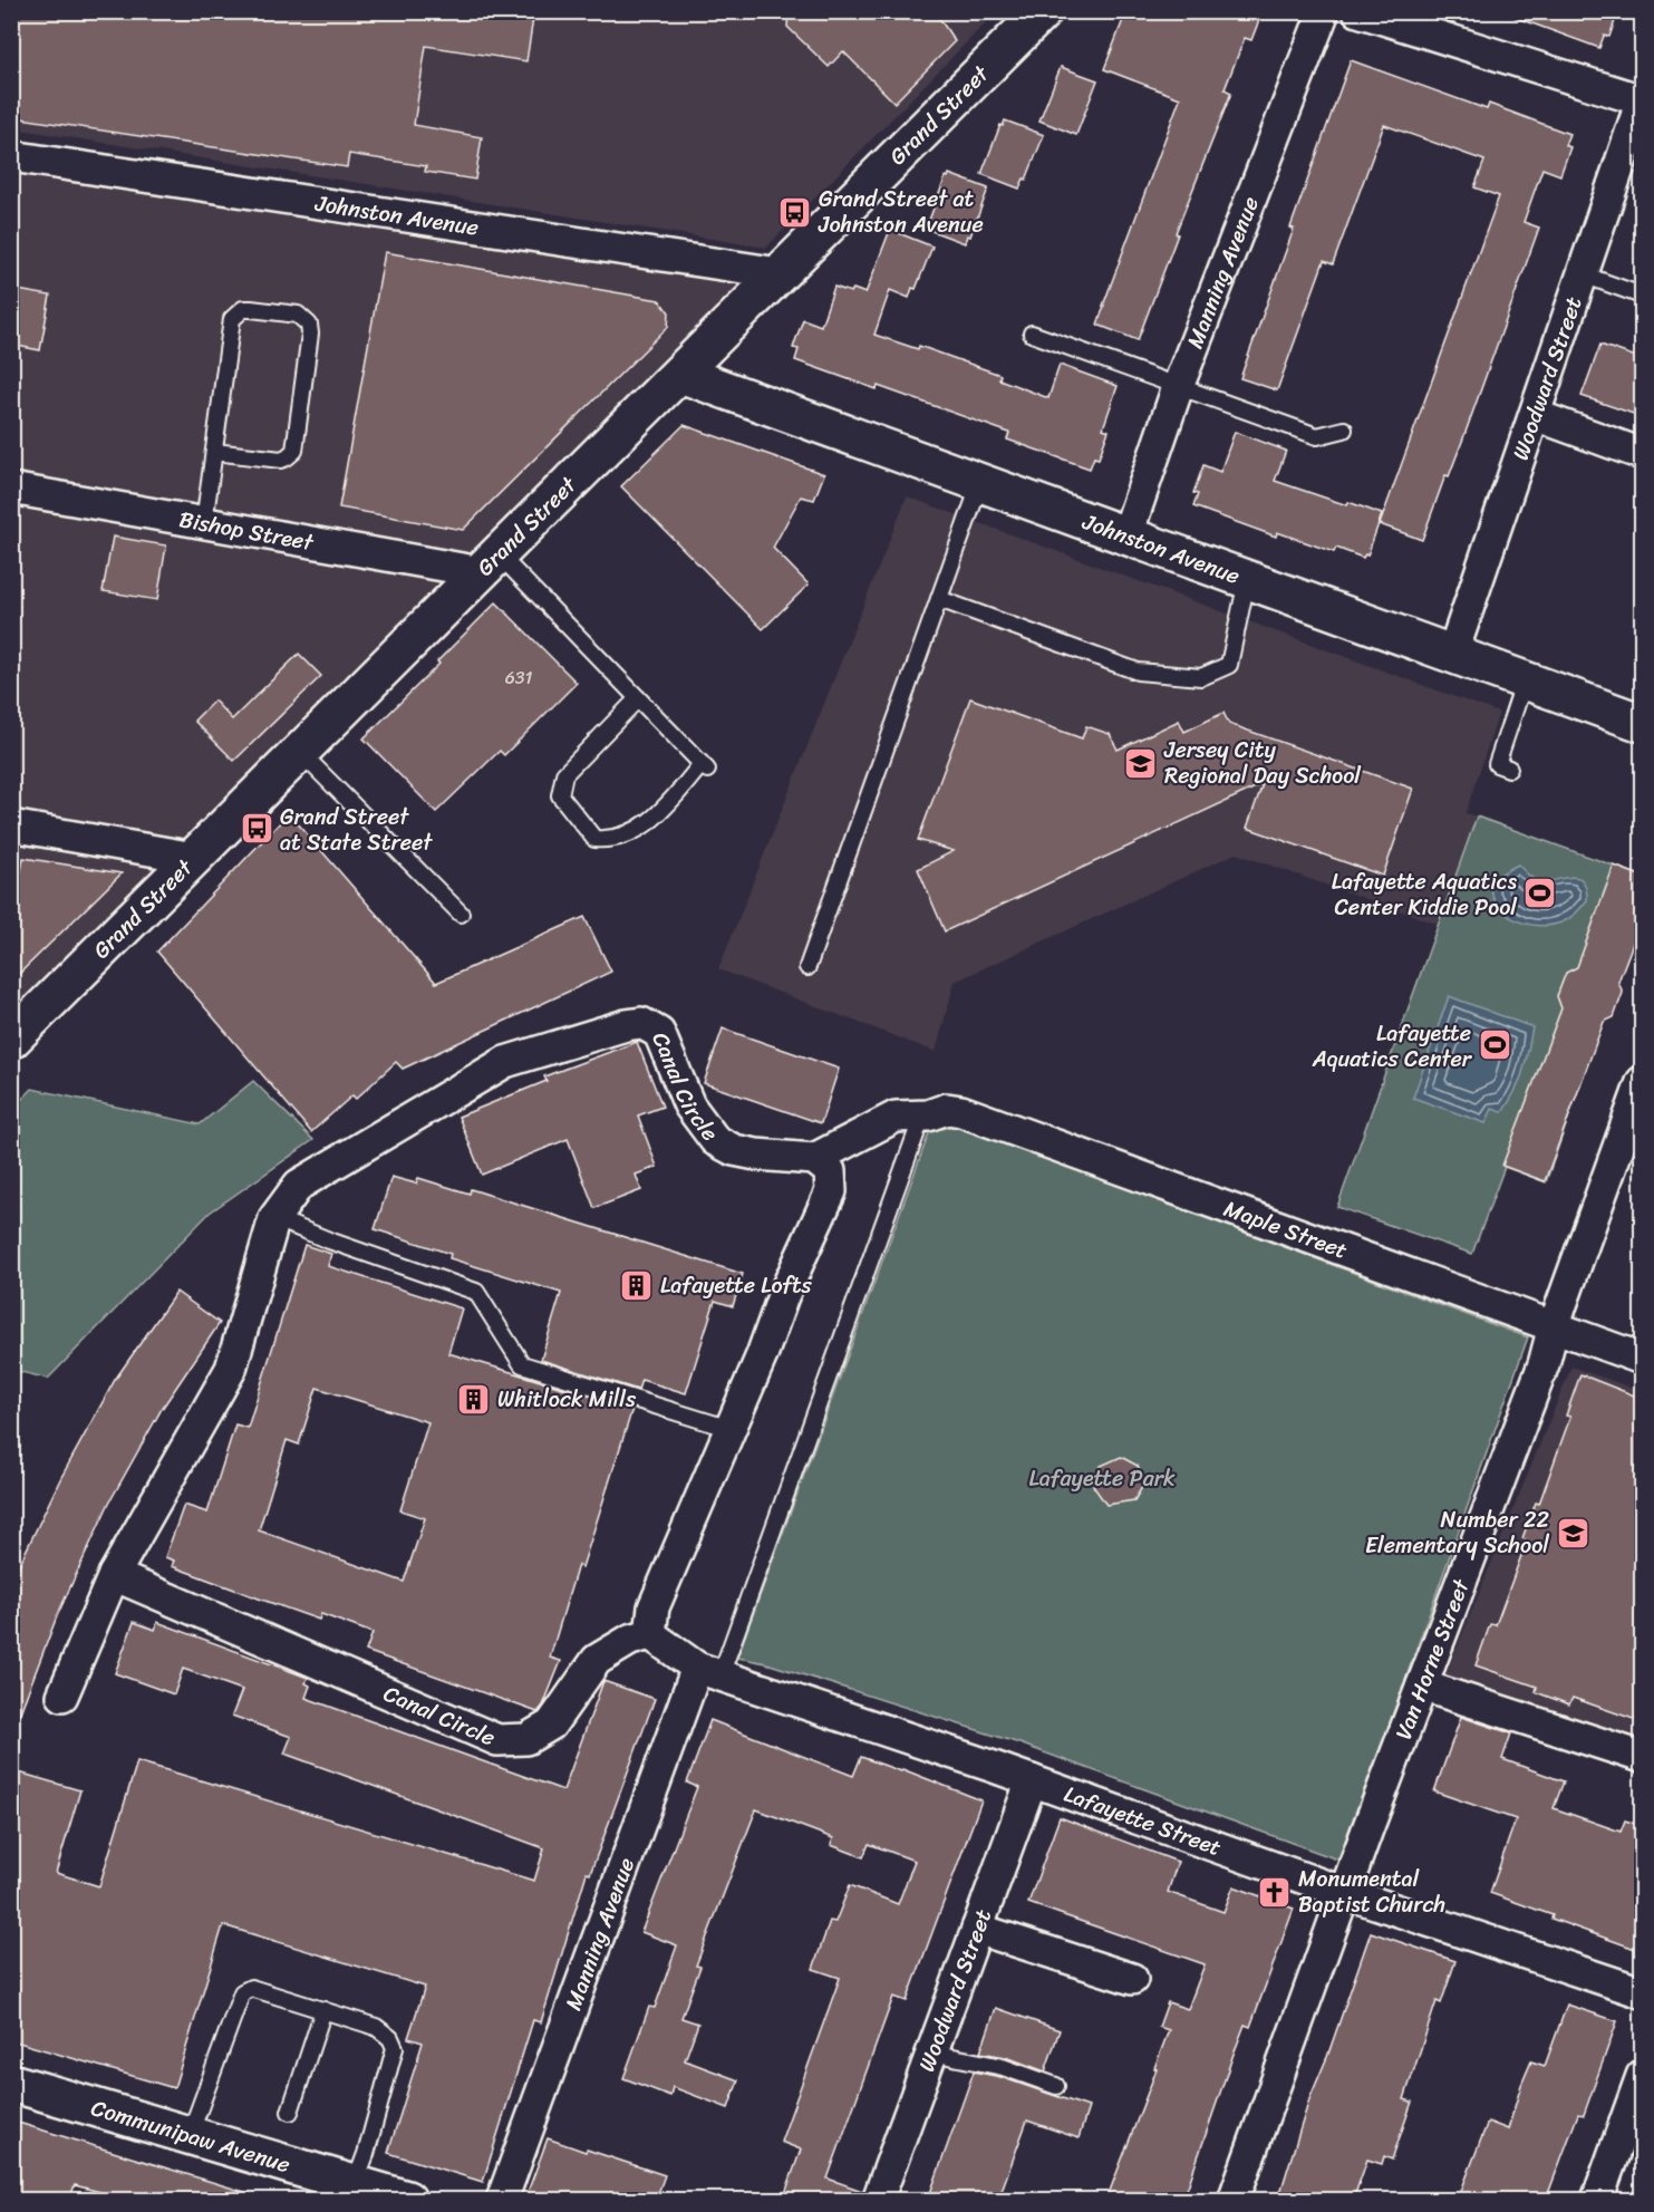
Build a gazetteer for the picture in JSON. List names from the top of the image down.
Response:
{
  "streets": {
    "street": [
      "Grand Street",
      "Johnston Avenue",
      "Manning Avenue",
      "Woodward Street",
      "Bishop Street",
      "Canal Circle",
      "Maple Street",
      "Van Horne Street",
      "Lafayette Street",
      "Communipaw Avenue"
    ]
  },
  "crossings": [
    ["Grand Street", "Johnston Avenue"],
    ["Grand Street", "Bishop Street"],
    ["Johnston Avenue", "Manning Avenue"],
    ["Johnston Avenue", "Woodward Street"],
    ["Manning Avenue", "Lafayette Street"],
    ["Woodward Street", "Lafayette Street"],
    ["Canal Circle", "Maple Street"],
    ["Canal Circle", "Lafayette Street"],
    ["Maple Street", "Van Horne Street"],
    ["Van Horne Street", "Lafayette Street"]
  ],
  "parks": ["Lafayette Park"],
  "places": {
    "bus stop": ["Grand Street at Johnston Avenue", "Grand Street at State Street"],
    "school or university": ["Jersey City Regional Day School", "Number 22 Elementary School"],
    "sports": ["Lafayette Aquatics Center Kiddie Pool", "Lafayette Aquatics Center"],
    "building": ["Lafayette Lofts", "Whitlock Mills"],
    "church": ["Monumental Baptist Church"]
  },
  "house_numbers": ["631"]
}
